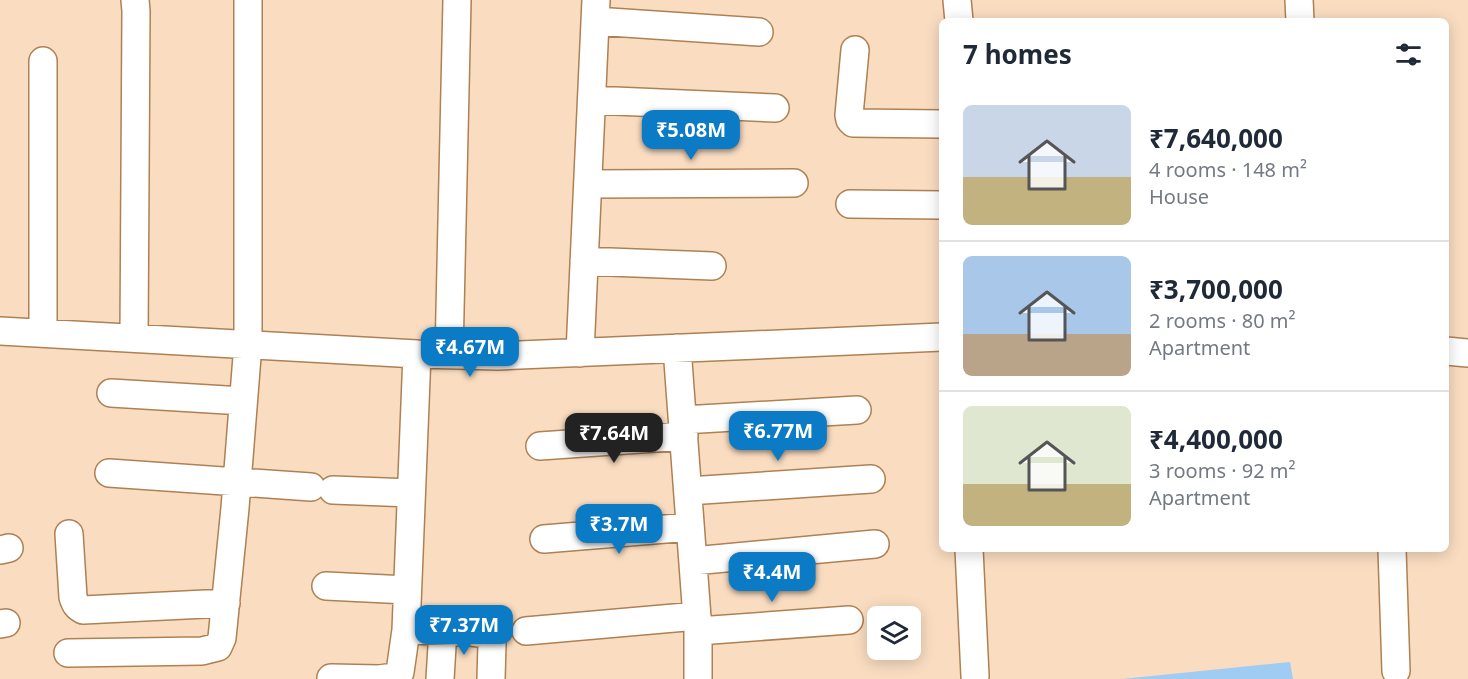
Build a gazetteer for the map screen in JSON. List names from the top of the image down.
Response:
{
  "page": {
    "heading": "7 homes",
    "list": [
      {
        "name": "₹7,640,000",
        "note": "4 rooms · 148 m² · House"
      },
      {
        "name": "₹3,700,000",
        "note": "2 rooms · 80 m² · Apartment"
      },
      {
        "name": "₹4,400,000",
        "note": "3 rooms · 92 m² · Apartment"
      }
    ],
    "price": [
      "₹5.08M",
      "₹4.67M",
      "₹6.77M",
      "₹7.64M",
      "₹3.7M",
      "₹4.4M",
      "₹7.37M"
    ]
  }
}
